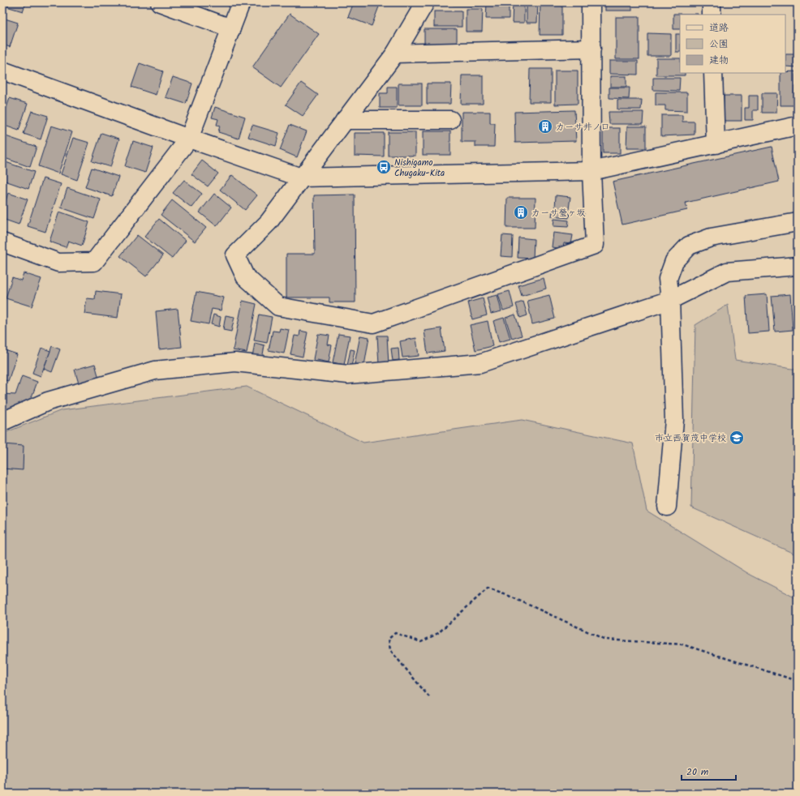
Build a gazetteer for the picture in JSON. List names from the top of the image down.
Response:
{
  "places": {
    "building": ["カーサ井ノ口", "カーサ螢ヶ坂"],
    "bus stop": ["Nishigamo Chugaku-Kita"],
    "school or university": ["市立西賀茂中学校"]
  },
  "legend": ["道路", "公園", "建物"],
  "scale_bar": "20 m"
}
